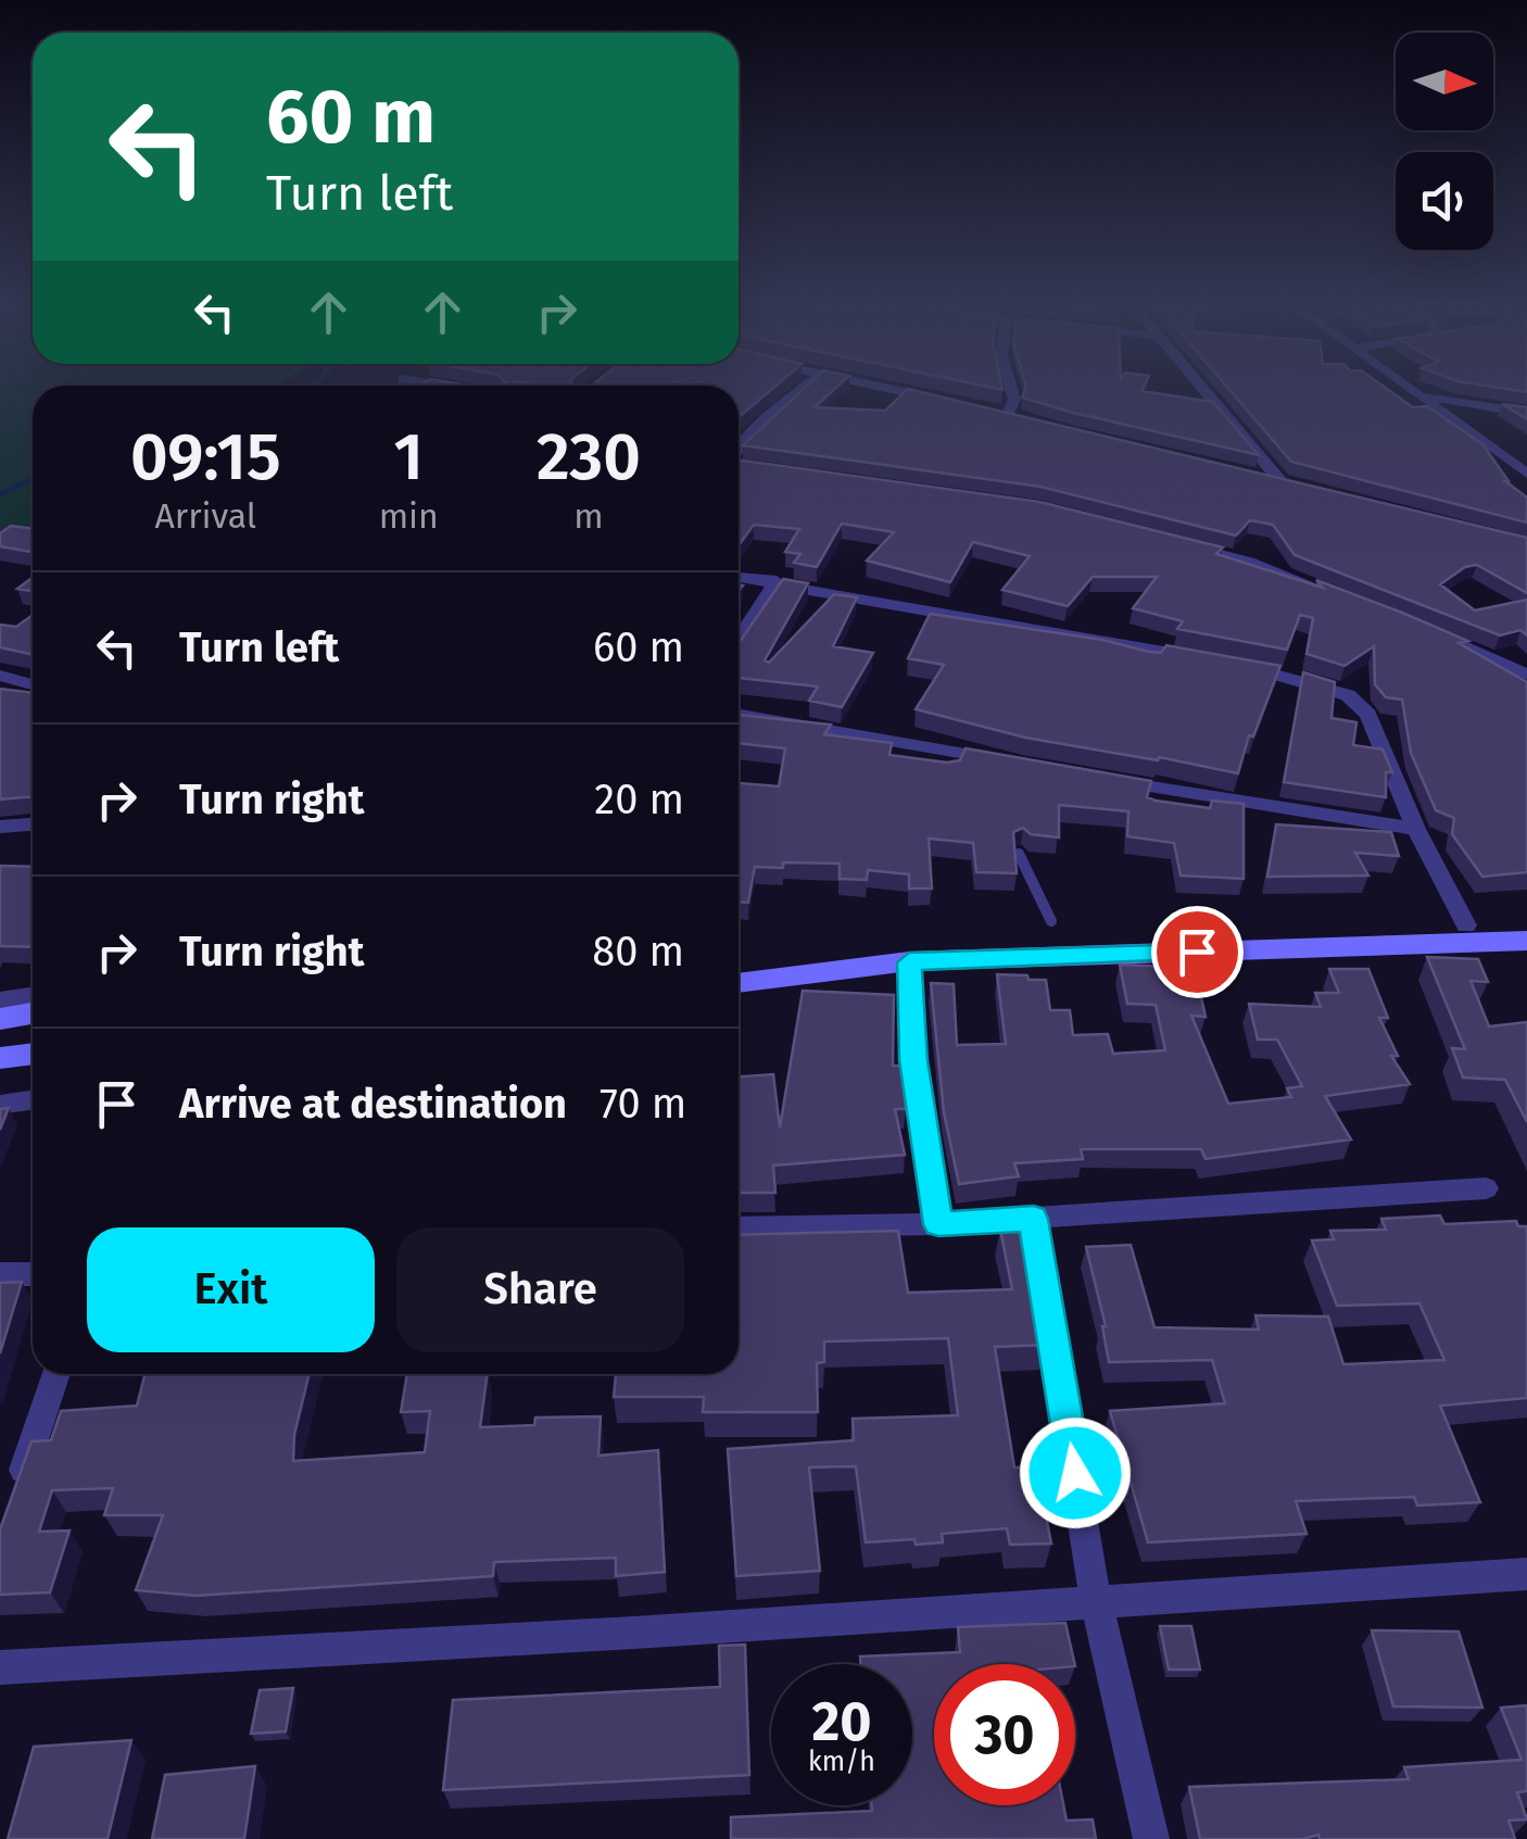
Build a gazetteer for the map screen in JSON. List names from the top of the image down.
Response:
{
  "north": "right",
  "page": {
    "turn": ["60 m", "Turn left"],
    "eta": [
      "09:15",
      "Arrival",
      "1",
      "min",
      "230",
      "m"
    ],
    "list": [
      {
        "name": "Turn left",
        "value": "60 m"
      },
      {
        "name": "Turn right",
        "value": "20 m"
      },
      {
        "name": "Turn right",
        "value": "80 m"
      },
      {
        "name": "Arrive at destination",
        "value": "70 m"
      }
    ],
    "buttons": ["Exit", "Share"],
    "speed": "20 km/h",
    "limit": "30"
  }
}
